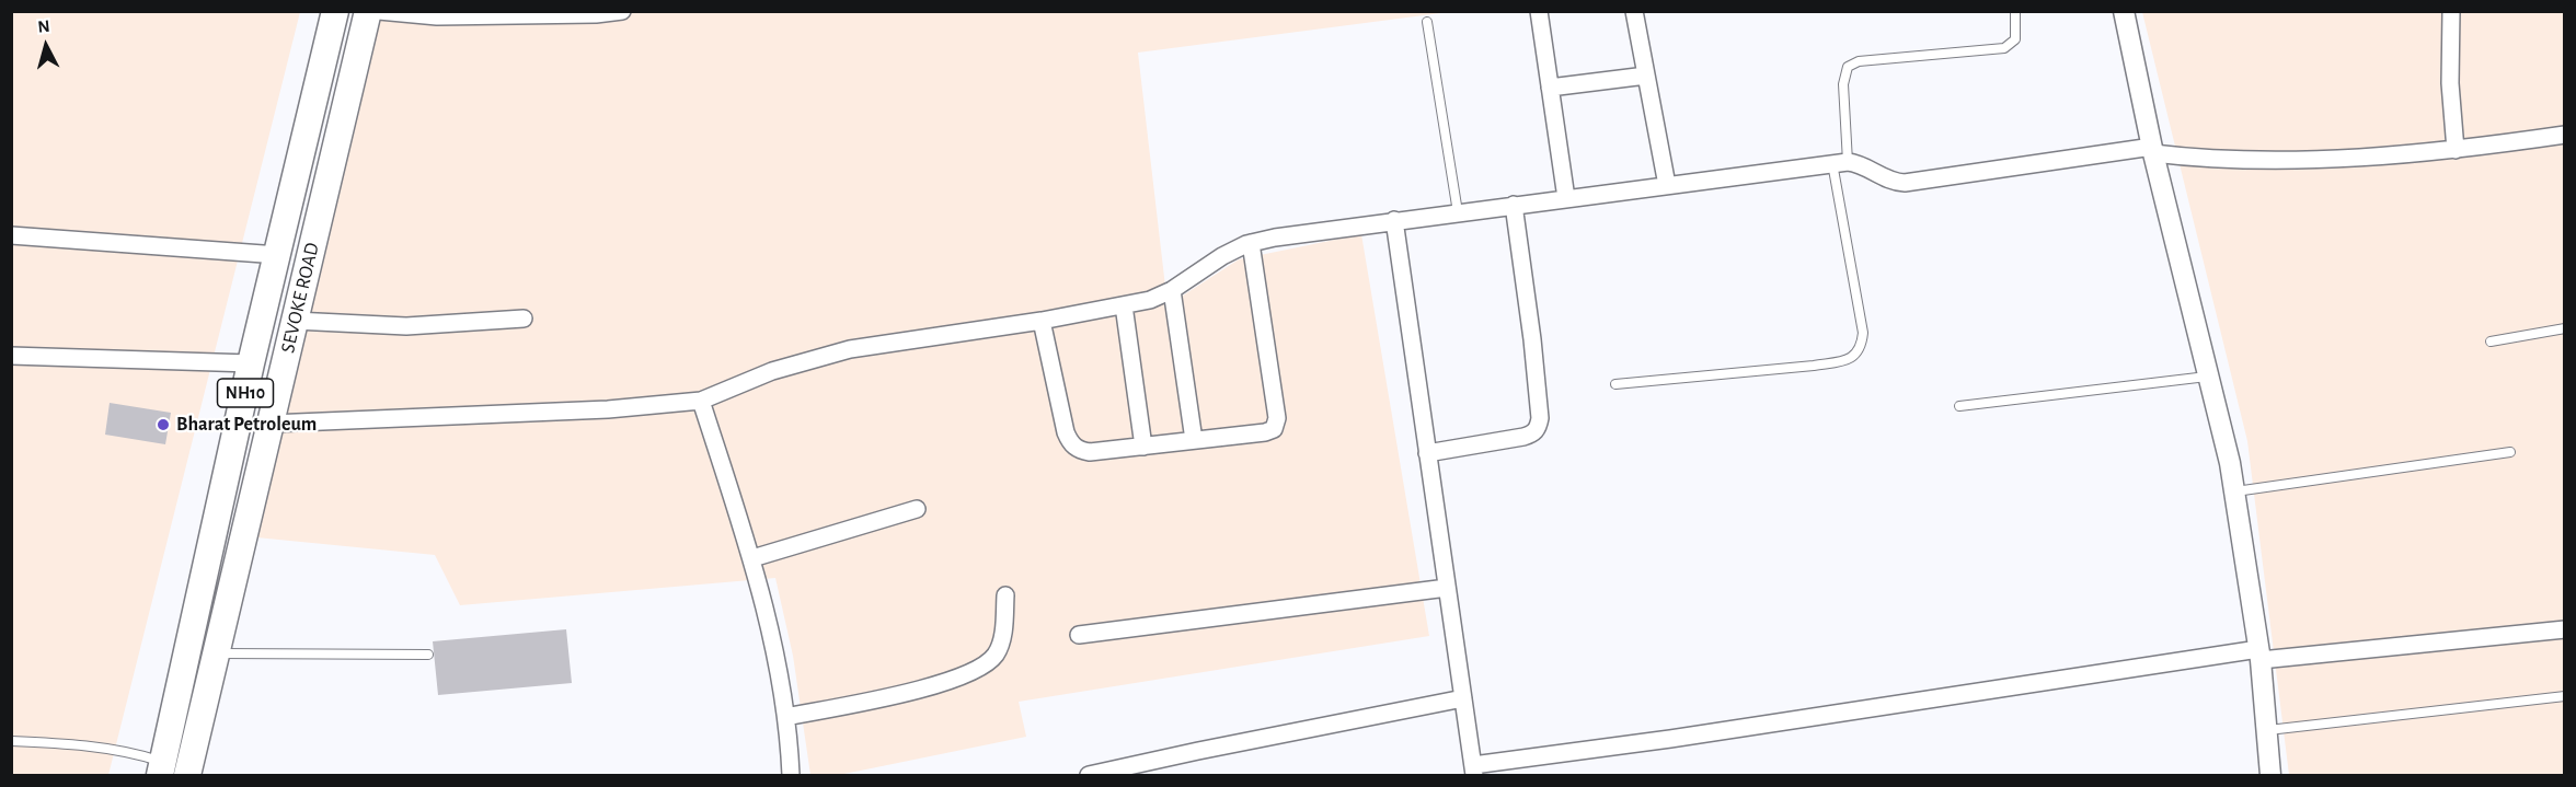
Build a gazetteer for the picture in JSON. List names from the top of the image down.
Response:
{
  "streets": {
    "highway": ["SEVOKE ROAD", "NH10"]
  },
  "places": ["Bharat Petroleum"],
  "north": "top"
}
